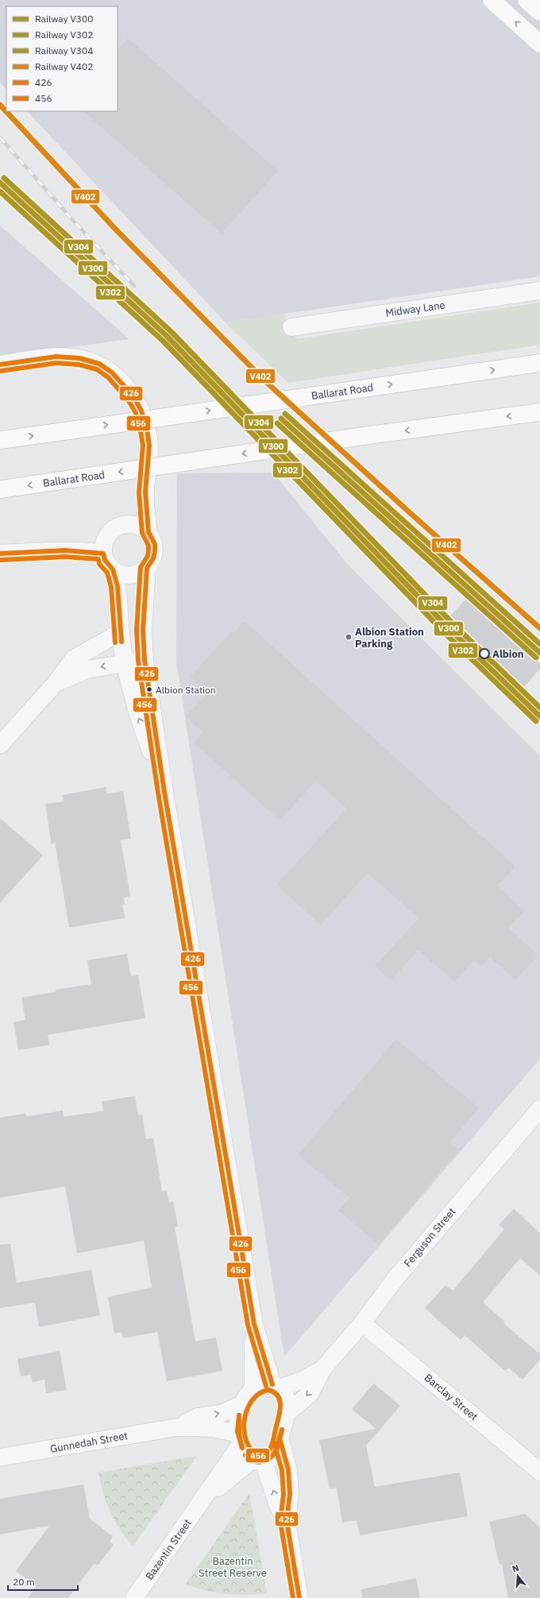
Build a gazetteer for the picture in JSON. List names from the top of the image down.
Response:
{
  "streets": {
    "main road": ["Ballarat Road"],
    "street": [
      "Midway Lane",
      "Ferguson Street",
      "Barclay Street",
      "Gunnedah Street",
      "Bazentin Street"
    ]
  },
  "crossings": [
    ["Ferguson Street", "Barclay Street"],
    ["Ferguson Street", "Gunnedah Street"],
    ["Ferguson Street", "Bazentin Street"],
    ["Gunnedah Street", "Bazentin Street"]
  ],
  "parks": ["Bazentin Street Reserve"],
  "places": ["Albion Station Parking", "Albion", "Albion Station"],
  "lines": [
    "rail line V402",
    "rail line V304",
    "rail line V300",
    "rail line V302",
    "transit line 426",
    "transit line 456"
  ],
  "legend": [
    "Railway V300",
    "Railway V302",
    "Railway V304",
    "Railway V402",
    "426",
    "456"
  ],
  "scale_bar": "20 m",
  "north": "top"
}
